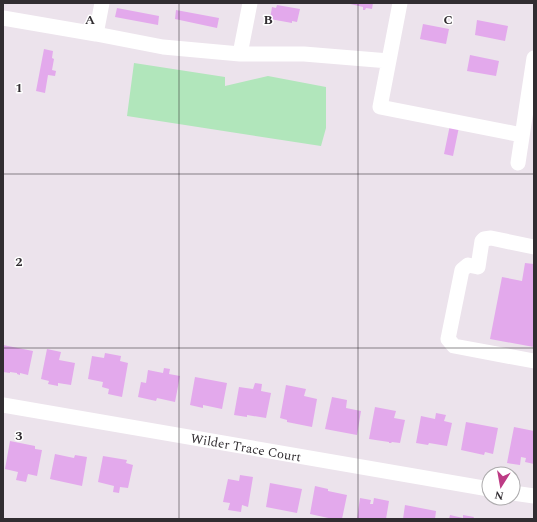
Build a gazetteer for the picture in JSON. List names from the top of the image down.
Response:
{
  "streets": {
    "street": ["Wilder Trace Court"]
  },
  "north": "bottom",
  "grid": {
    "columns": ["A", "B", "C"],
    "rows": ["1", "2", "3"]
  }
}
